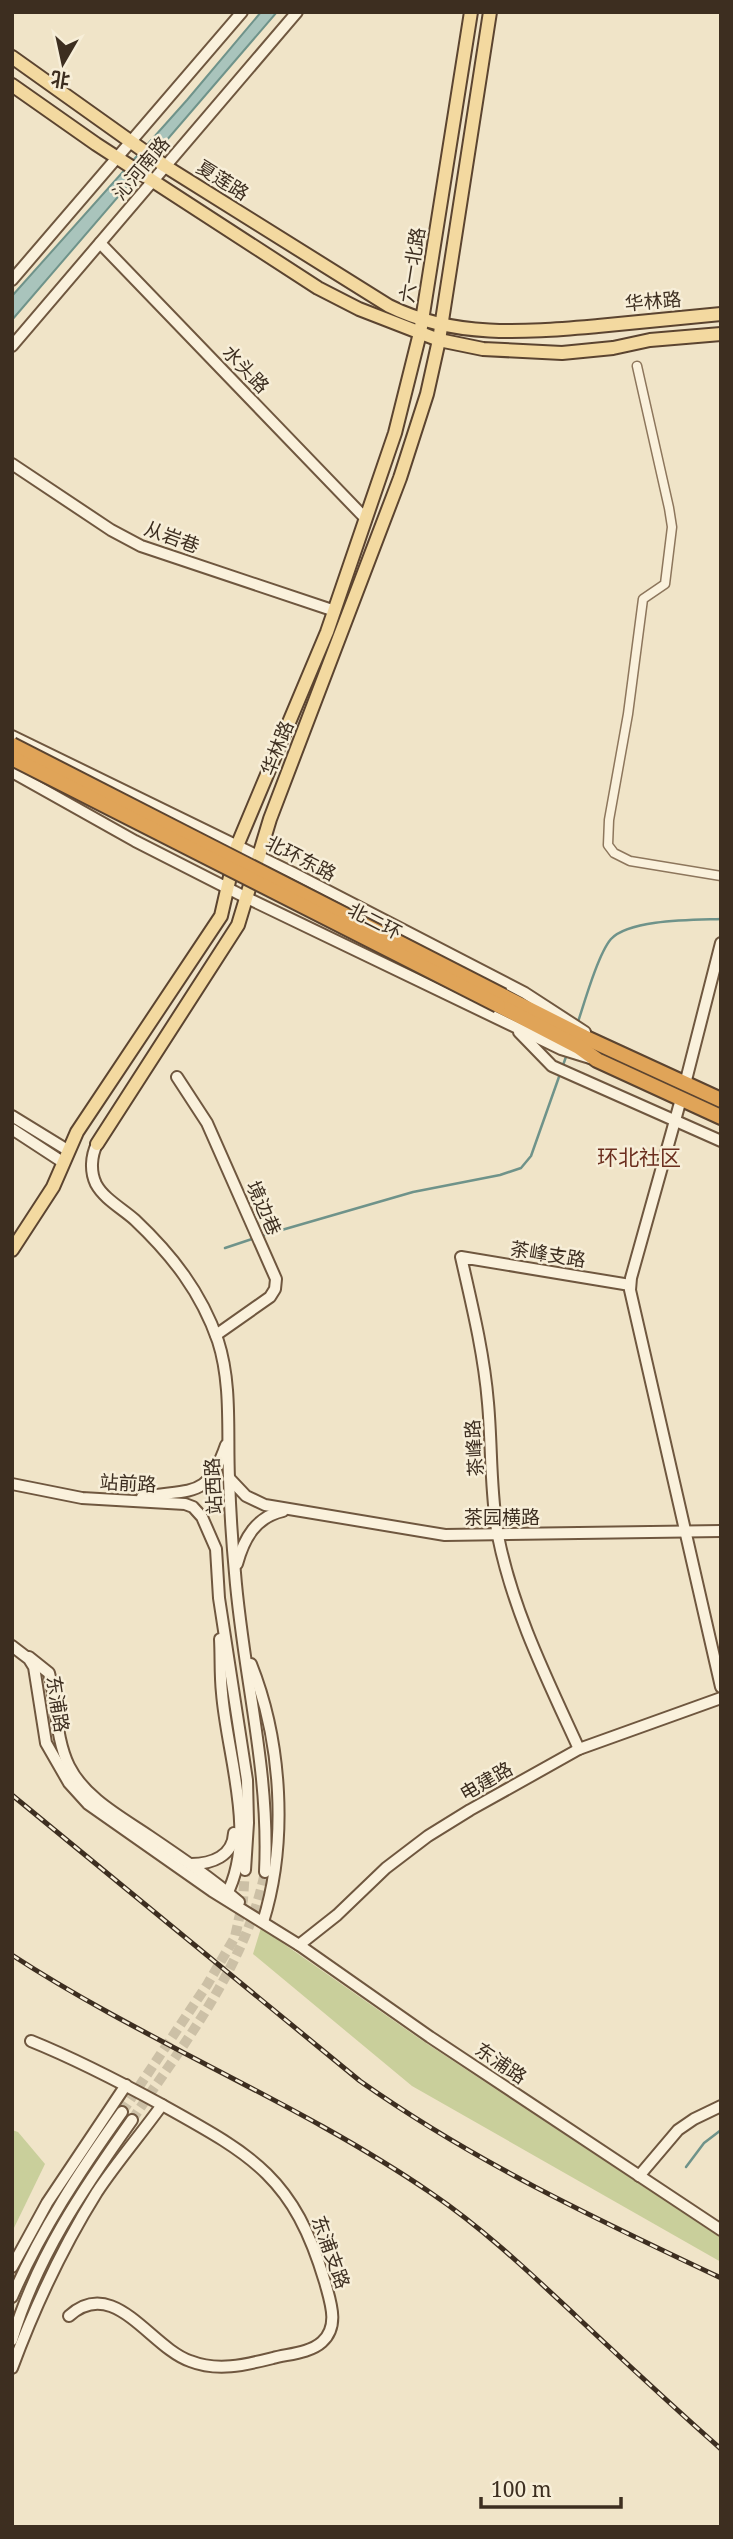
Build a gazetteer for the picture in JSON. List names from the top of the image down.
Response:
{
  "streets": {
    "highway": ["北二环"],
    "main road": [
      "沁河南路",
      "夏莲路",
      "六一北路",
      "华林路",
      "水头路",
      "从岩巷",
      "北环东路",
      "境边巷",
      "茶峰支路",
      "茶峰路",
      "站前路",
      "站西路",
      "茶园横路",
      "东浦路",
      "电建路",
      "东浦支路"
    ]
  },
  "crossings": [
    ["沁河南路", "夏莲路"],
    ["沁河南路", "水头路"],
    ["夏莲路", "六一北路"],
    ["夏莲路", "华林路"],
    ["六一北路", "华林路"],
    ["六一北路", "水头路"],
    ["华林路", "水头路"],
    ["华林路", "从岩巷"],
    ["华林路", "北环东路"],
    ["华林路", "站西路"],
    ["北环东路", "北二环"],
    ["境边巷", "站西路"],
    ["茶峰支路", "茶峰路"],
    ["茶峰路", "茶园横路"],
    ["茶峰路", "电建路"],
    ["站西路", "茶园横路"],
    ["东浦路", "电建路"]
  ],
  "districts": ["环北社区"],
  "scale_bar": "100 m",
  "north": "bottom"
}
